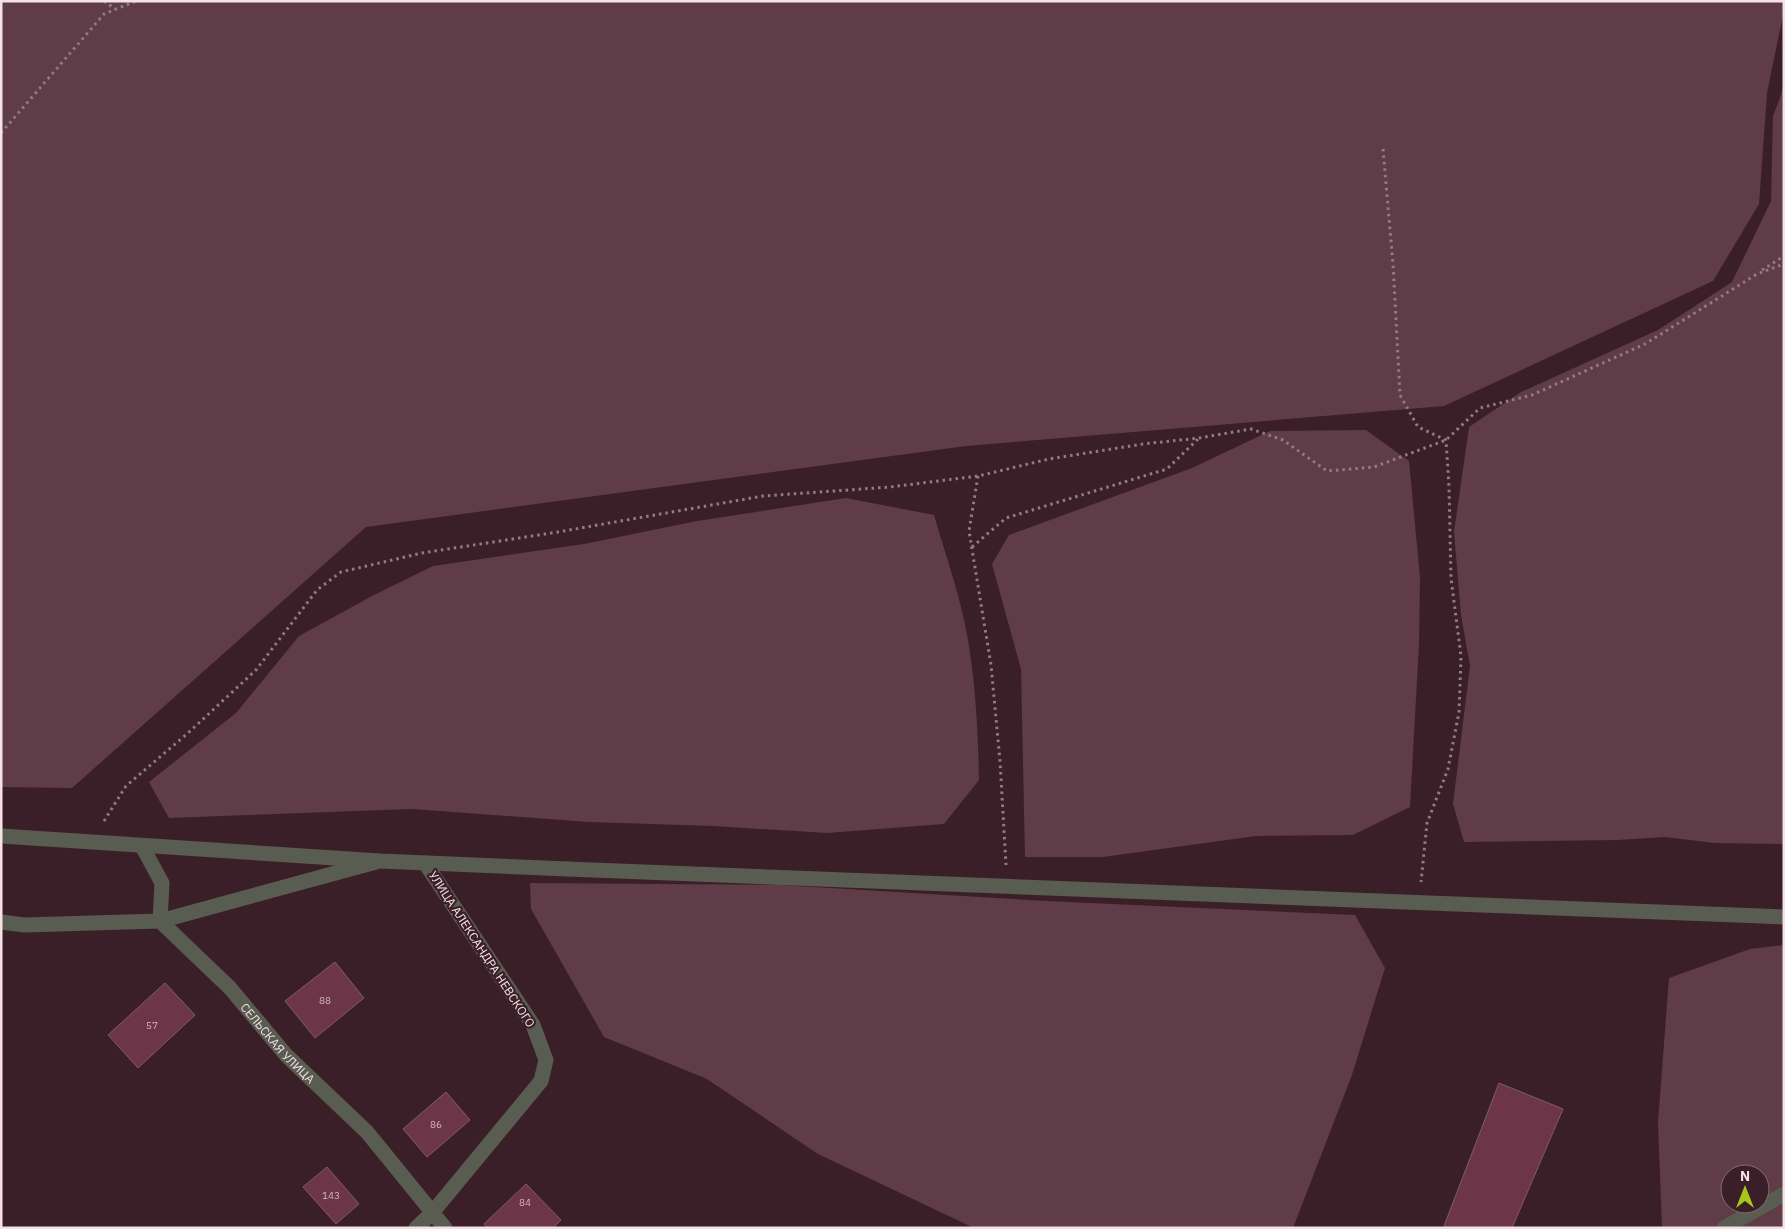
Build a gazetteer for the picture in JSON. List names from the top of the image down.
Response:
{
  "streets": {
    "street": ["УЛИЦА АЛЕКСАНДРА НЕВСКОГО", "СЕЛЬСКАЯ УЛИЦА"]
  },
  "crossings": [
    ["УЛИЦА АЛЕКСАНДРА НЕВСКОГО", "СЕЛЬСКАЯ УЛИЦА"]
  ],
  "house_numbers": [
    "88",
    "57",
    "86",
    "143",
    "84"
  ],
  "north": "top"
}
